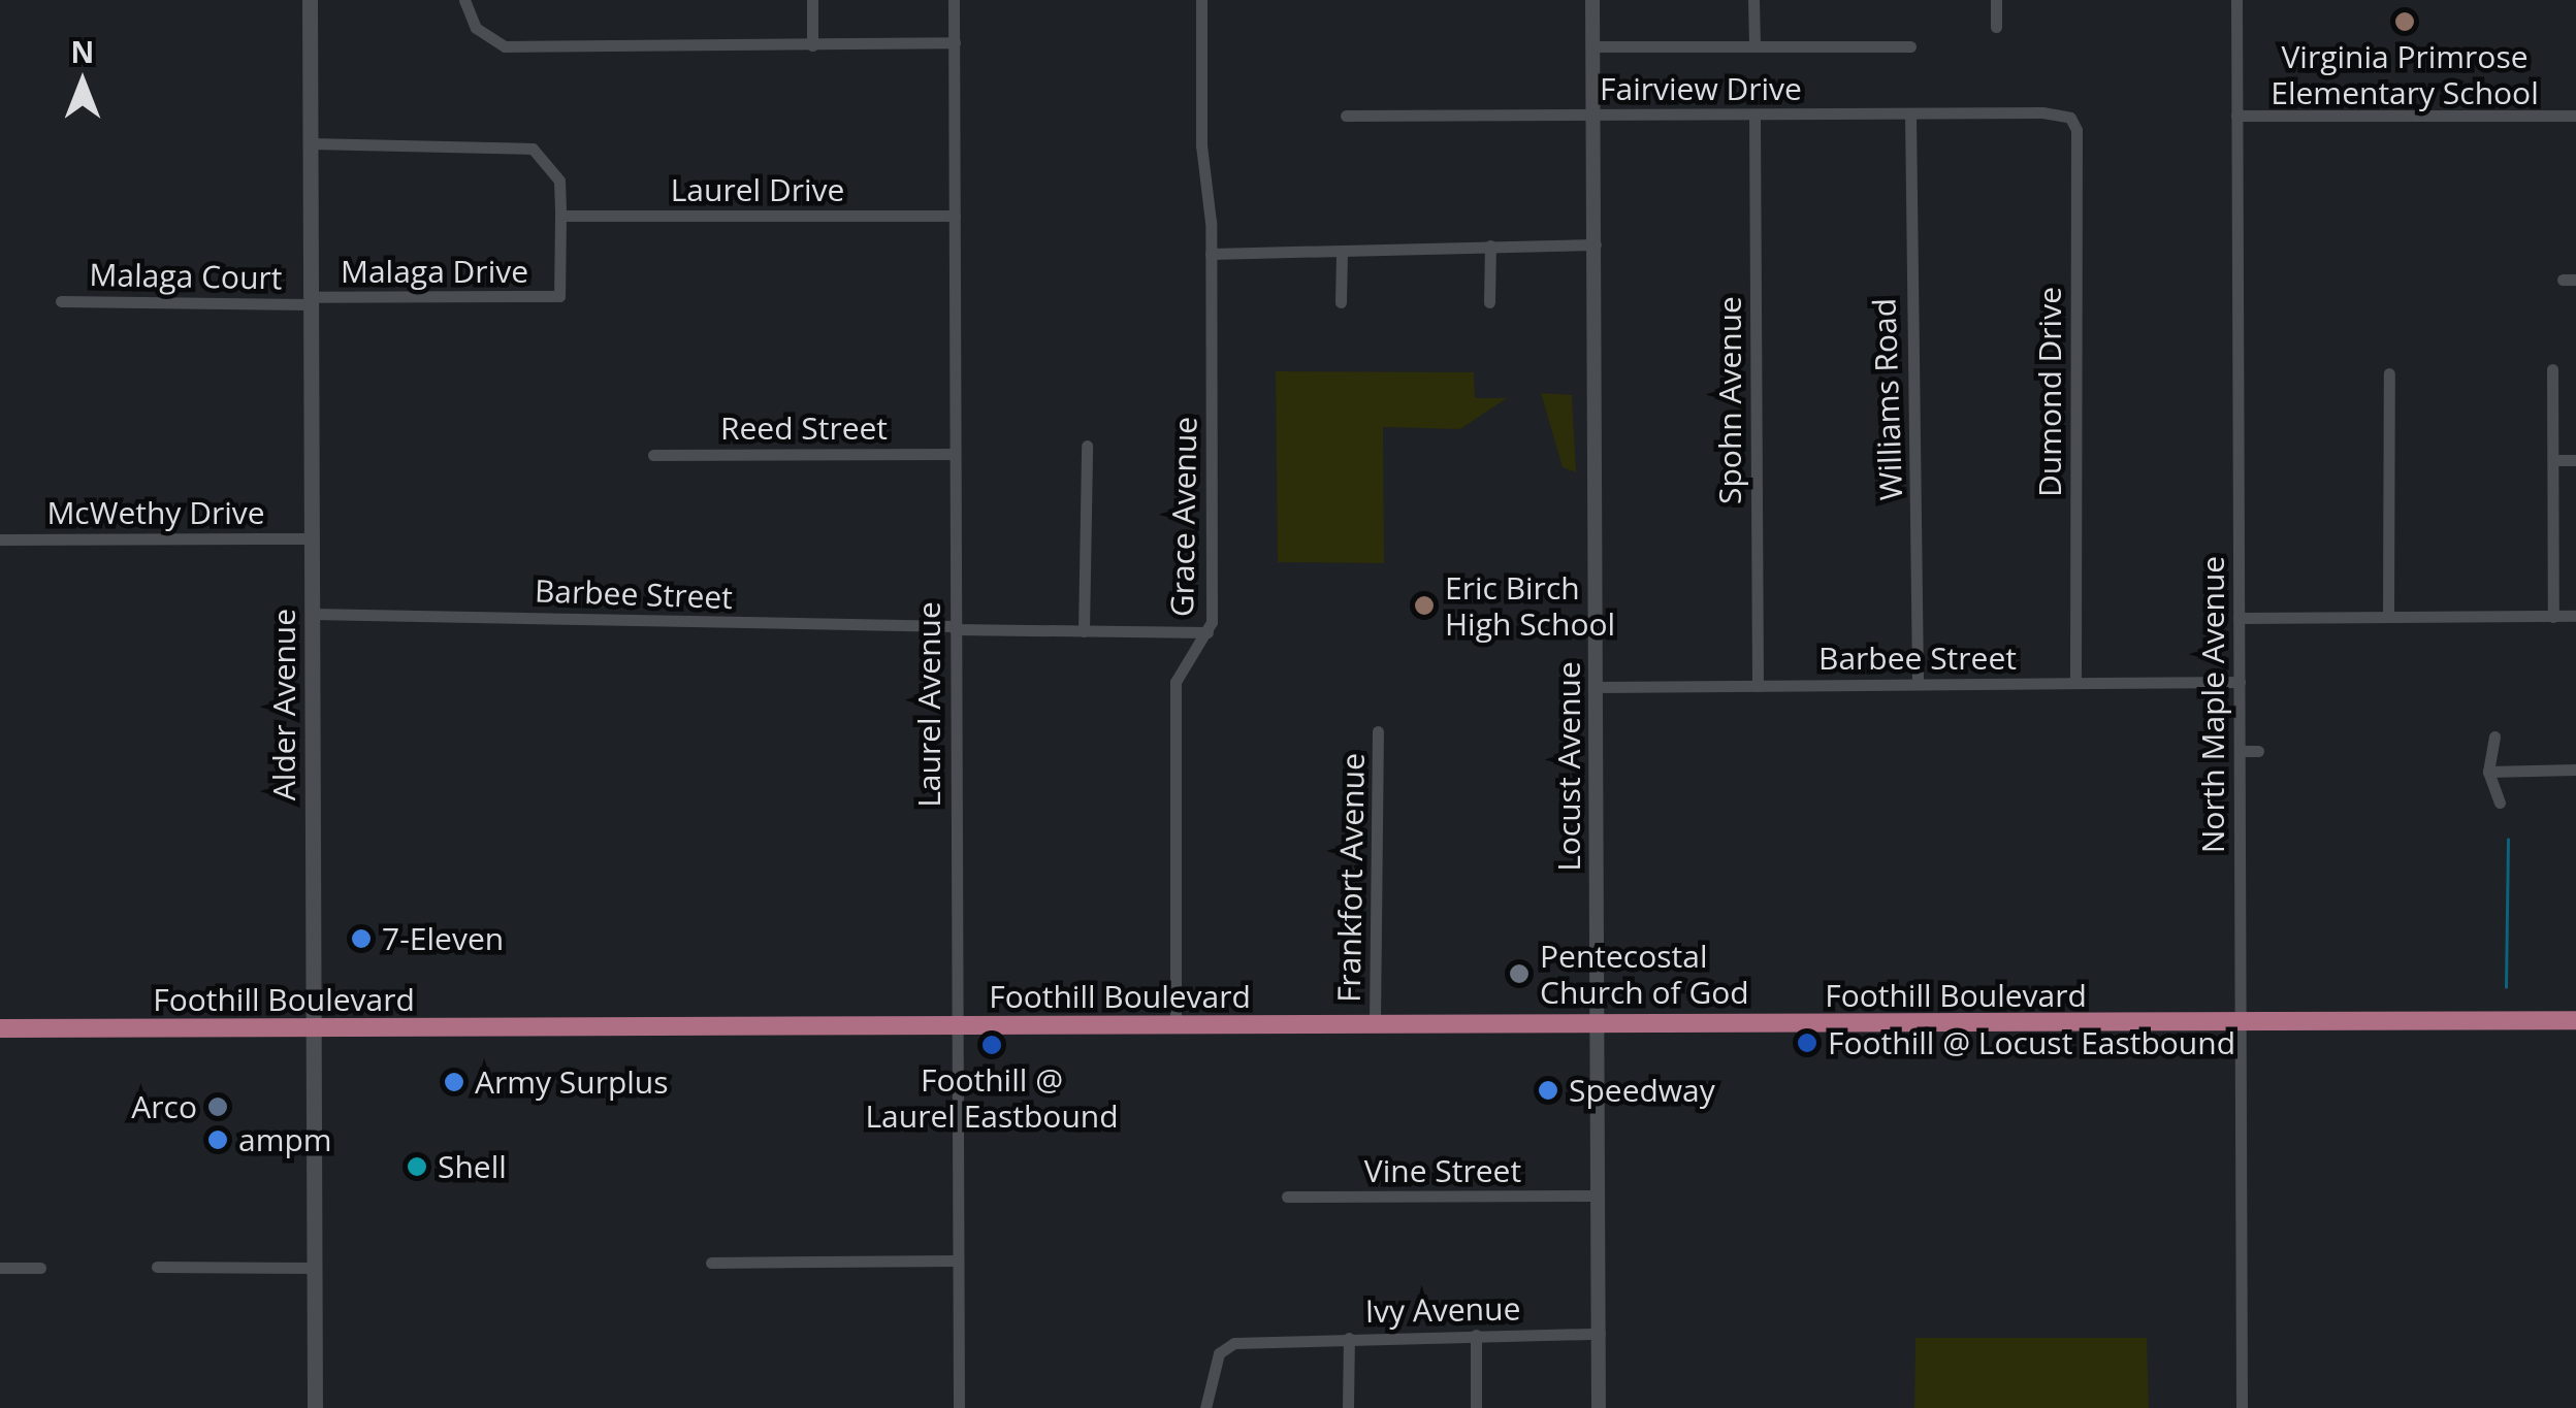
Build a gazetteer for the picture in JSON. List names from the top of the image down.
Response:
{
  "streets": {
    "main road": ["Alder Avenue", "Foothill Boulevard"],
    "street": [
      "Fairview Drive",
      "Laurel Drive",
      "Malaga Drive",
      "Malaga Court",
      "Dumond Drive",
      "Williams Road",
      "Spohn Avenue",
      "Reed Street",
      "McWethy Drive",
      "Grace Avenue",
      "Barbee Street",
      "Laurel Avenue",
      "North Maple Avenue",
      "Locust Avenue",
      "Frankfort Avenue",
      "Vine Street",
      "Ivy Avenue"
    ]
  },
  "crossings": [
    ["Fairview Drive", "Dumond Drive"],
    ["Fairview Drive", "Williams Road"],
    ["Fairview Drive", "Spohn Avenue"],
    ["Fairview Drive", "Locust Avenue"],
    ["Laurel Drive", "Malaga Drive"],
    ["Laurel Drive", "Laurel Avenue"],
    ["Malaga Drive", "Malaga Court"],
    ["Malaga Drive", "Alder Avenue"],
    ["Malaga Court", "Alder Avenue"],
    ["Dumond Drive", "Barbee Street"],
    ["Williams Road", "Barbee Street"],
    ["Spohn Avenue", "Barbee Street"],
    ["Reed Street", "Laurel Avenue"],
    ["McWethy Drive", "Alder Avenue"],
    ["Grace Avenue", "Barbee Street"],
    ["Grace Avenue", "Foothill Boulevard"],
    ["Barbee Street", "Alder Avenue"],
    ["Barbee Street", "Laurel Avenue"],
    ["Barbee Street", "North Maple Avenue"],
    ["Barbee Street", "Locust Avenue"],
    ["Alder Avenue", "Foothill Boulevard"],
    ["Laurel Avenue", "Foothill Boulevard"],
    ["North Maple Avenue", "Foothill Boulevard"],
    ["Locust Avenue", "Foothill Boulevard"],
    ["Locust Avenue", "Vine Street"],
    ["Locust Avenue", "Ivy Avenue"],
    ["Frankfort Avenue", "Foothill Boulevard"]
  ],
  "places": [
    "Virginia Primrose Elementary School",
    "Eric Birch High School",
    "7-Eleven",
    "Pentecostal Church of God",
    "Foothill @ Locust Eastbound",
    "Foothill @ Laurel Eastbound",
    "Army Surplus",
    "Speedway",
    "Arco",
    "ampm",
    "Shell"
  ],
  "north": "top"
}
